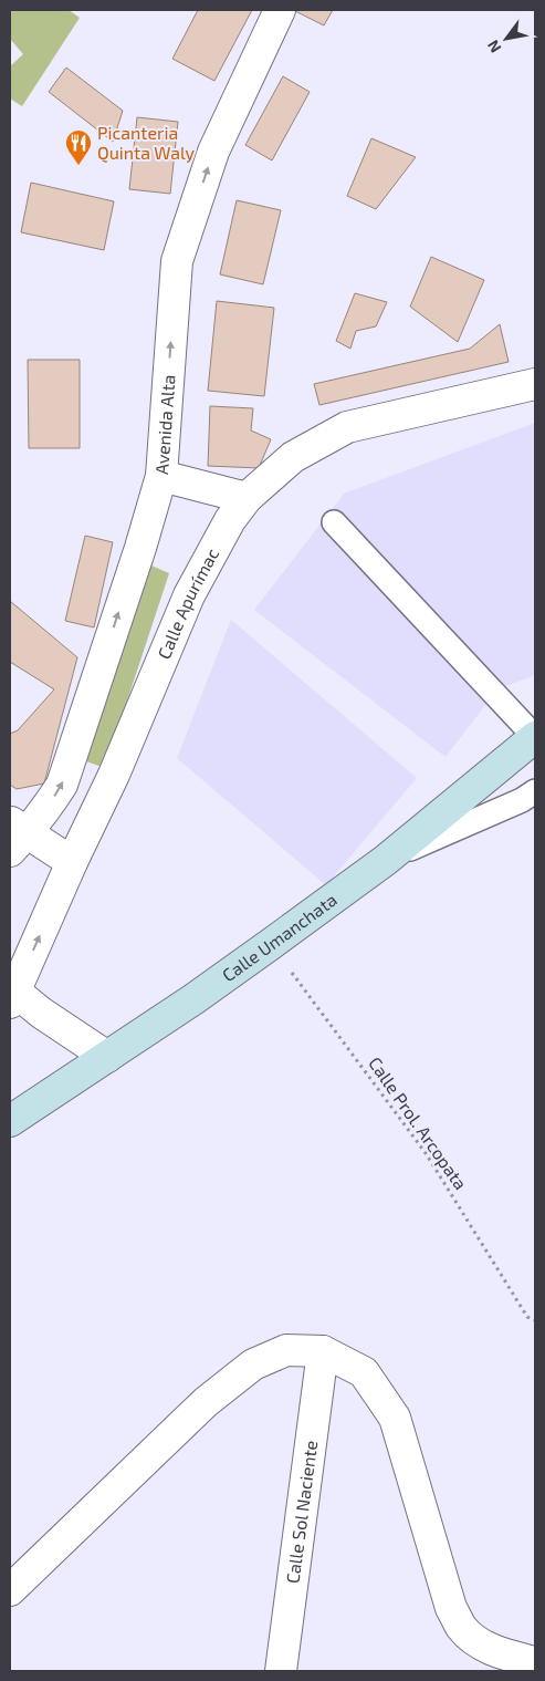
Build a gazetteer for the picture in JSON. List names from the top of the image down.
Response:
{
  "streets": {
    "main road": ["Calle Umanchata"],
    "street": ["Avenida Alta", "Calle Apurímac", "Calle Sol Naciente"],
    "path": ["Calle Prol. Arcopata"]
  },
  "crossings": [
    ["Calle Umanchata", "Calle Prol. Arcopata"]
  ],
  "one_way": ["Avenida Alta"],
  "places": {
    "restaurant": ["Picanteria Quinta Waly"]
  },
  "north": "bottom left"
}
